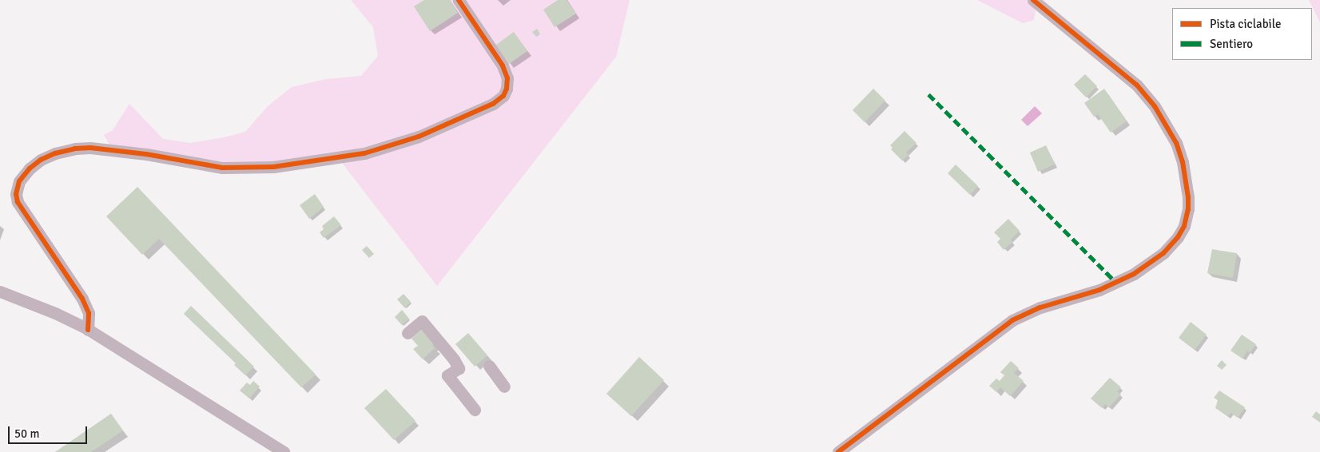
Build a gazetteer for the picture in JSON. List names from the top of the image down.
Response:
{
  "legend": ["Pista ciclabile", "Sentiero"],
  "scale_bar": "50 m"
}
